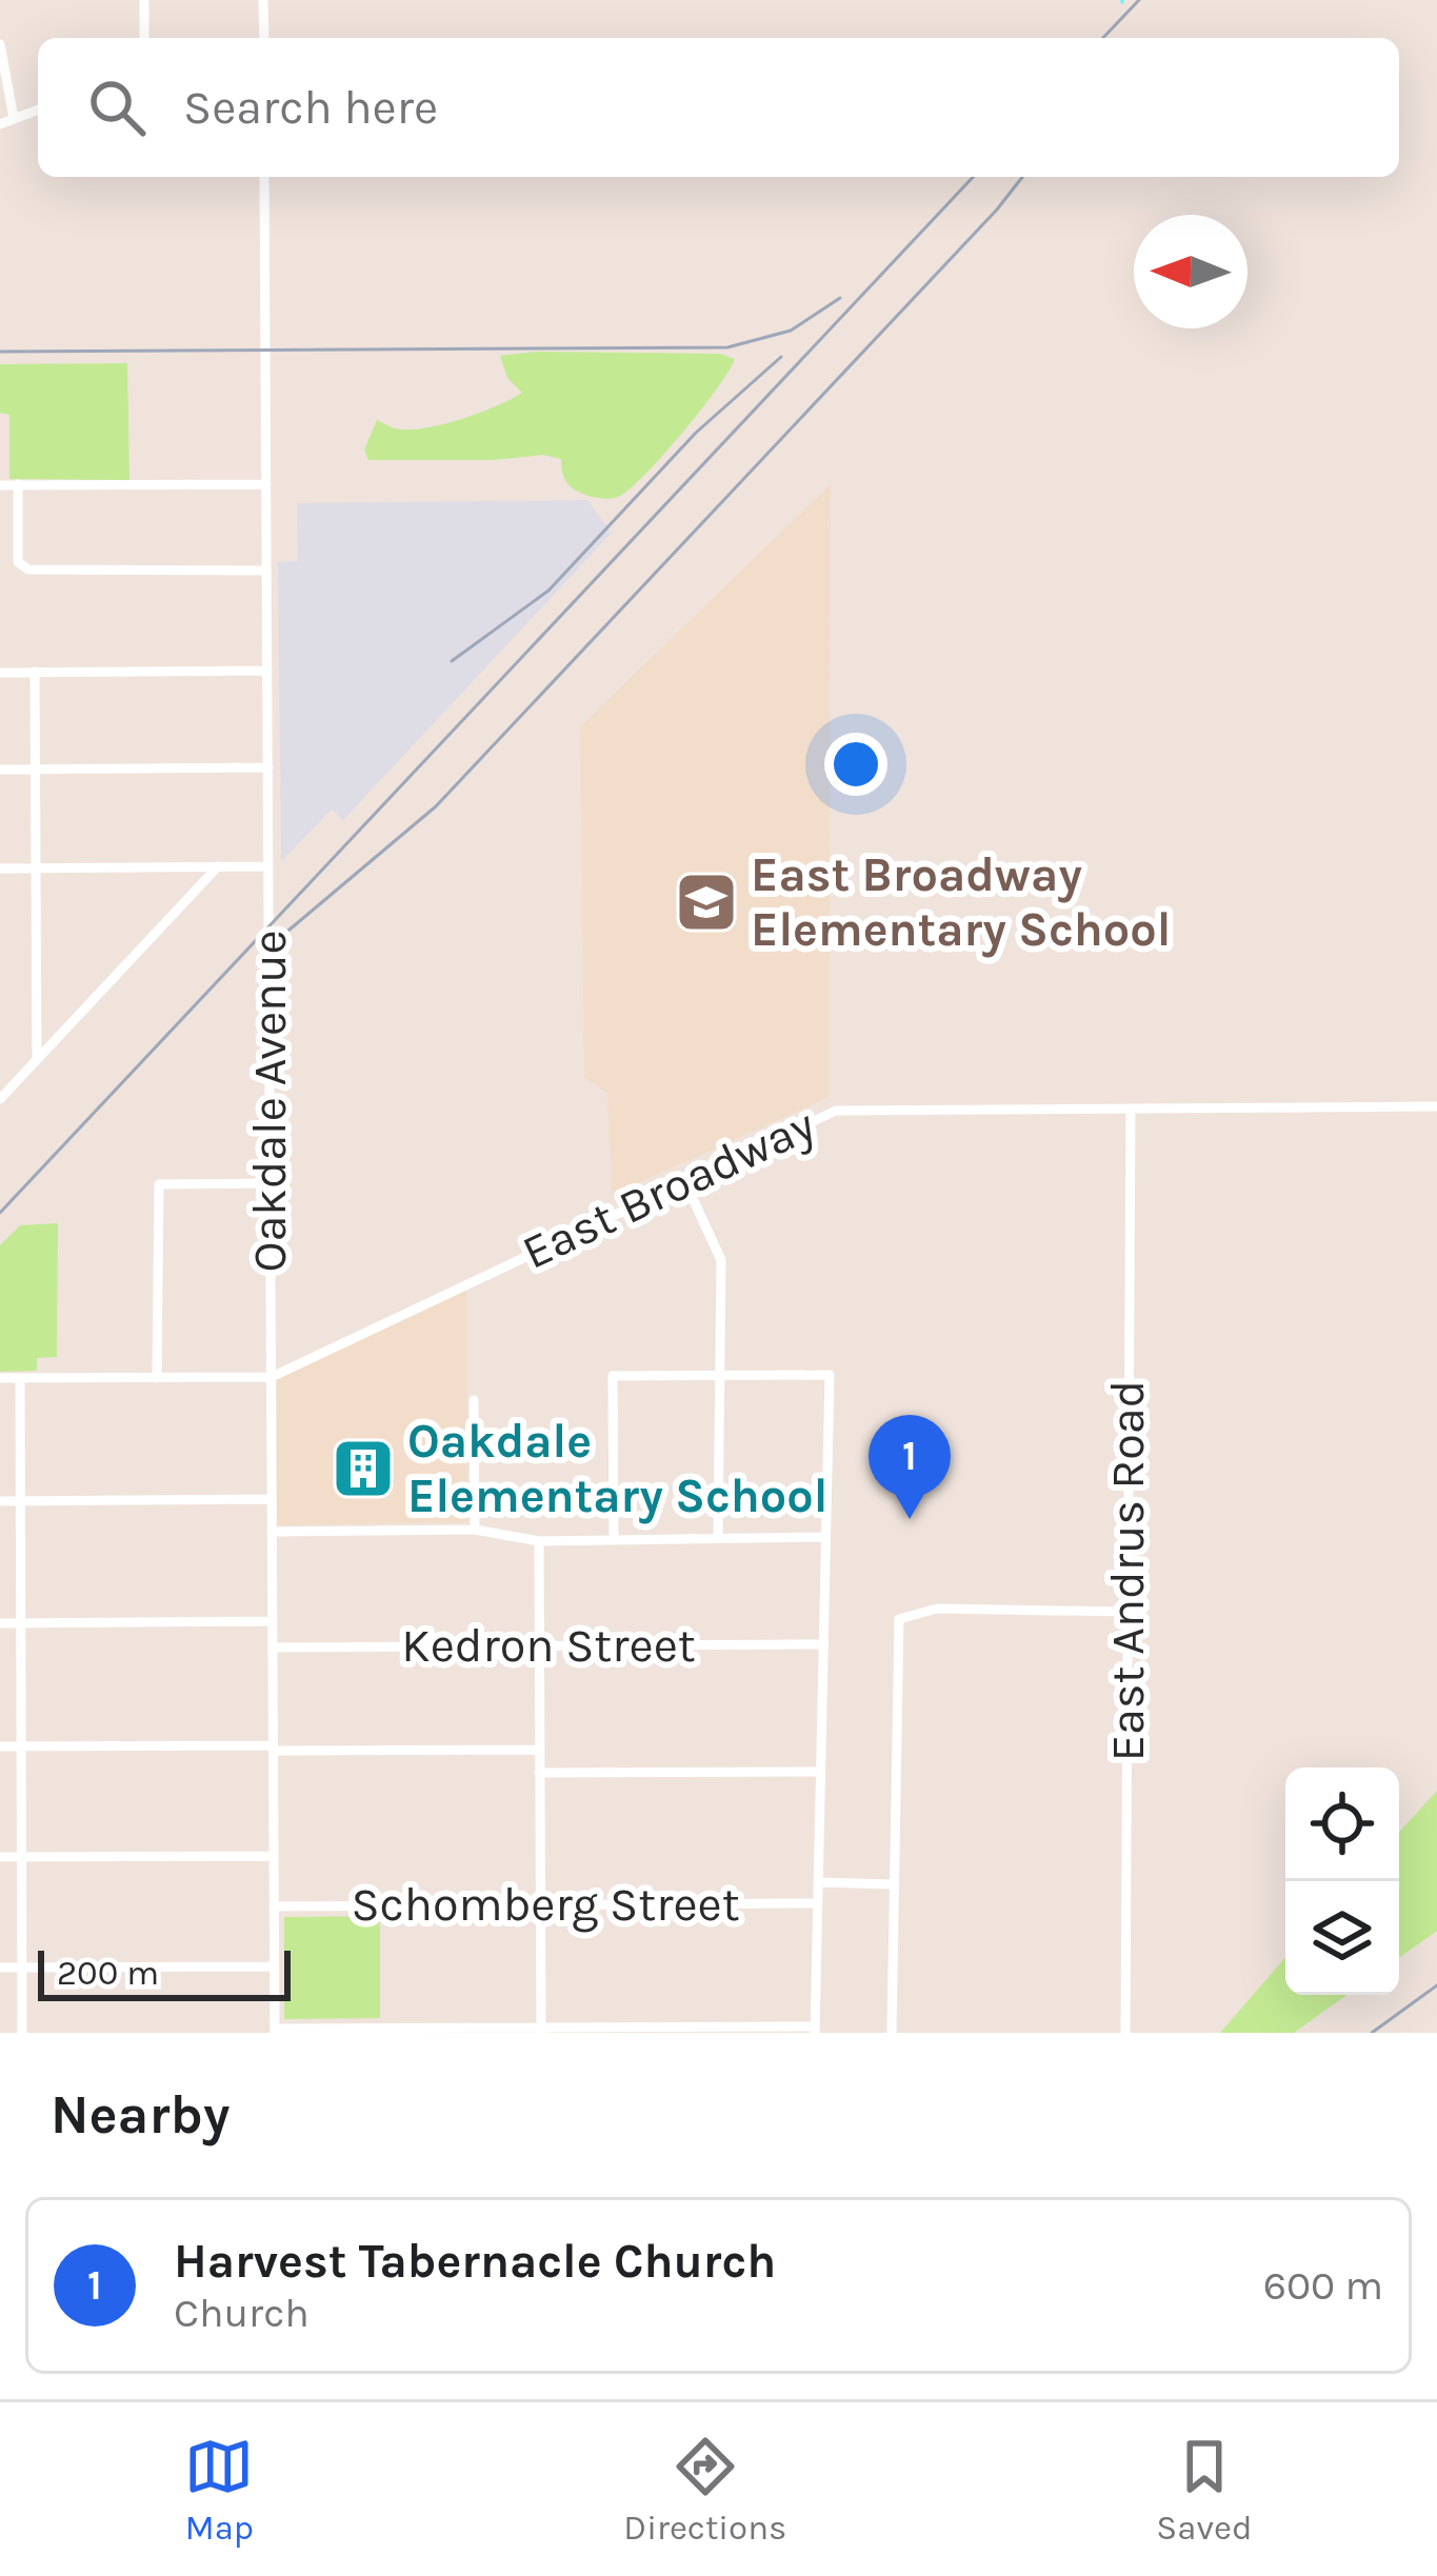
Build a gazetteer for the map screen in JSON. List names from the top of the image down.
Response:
{
  "streets": {
    "street": [
      "Oakdale Avenue",
      "East Broadway",
      "East Andrus Road",
      "Kedron Street",
      "Schomberg Street"
    ]
  },
  "crossings": [
    ["Oakdale Avenue", "East Broadway"],
    ["Oakdale Avenue", "Kedron Street"],
    ["Oakdale Avenue", "Schomberg Street"],
    ["East Broadway", "East Andrus Road"]
  ],
  "places": {
    "school or university": ["East Broadway Elementary School"],
    "building": ["Oakdale Elementary School"]
  },
  "scale_bar": "200 m",
  "north": "left",
  "page": {
    "search": "Search here",
    "pins": "1",
    "scale": "200 m",
    "heading": "Nearby",
    "list": [
      {
        "mark": "1",
        "name": "Harvest Tabernacle Church",
        "note": "Church",
        "value": "600 m"
      }
    ],
    "nav": ["Map", "Directions", "Saved"]
  }
}
